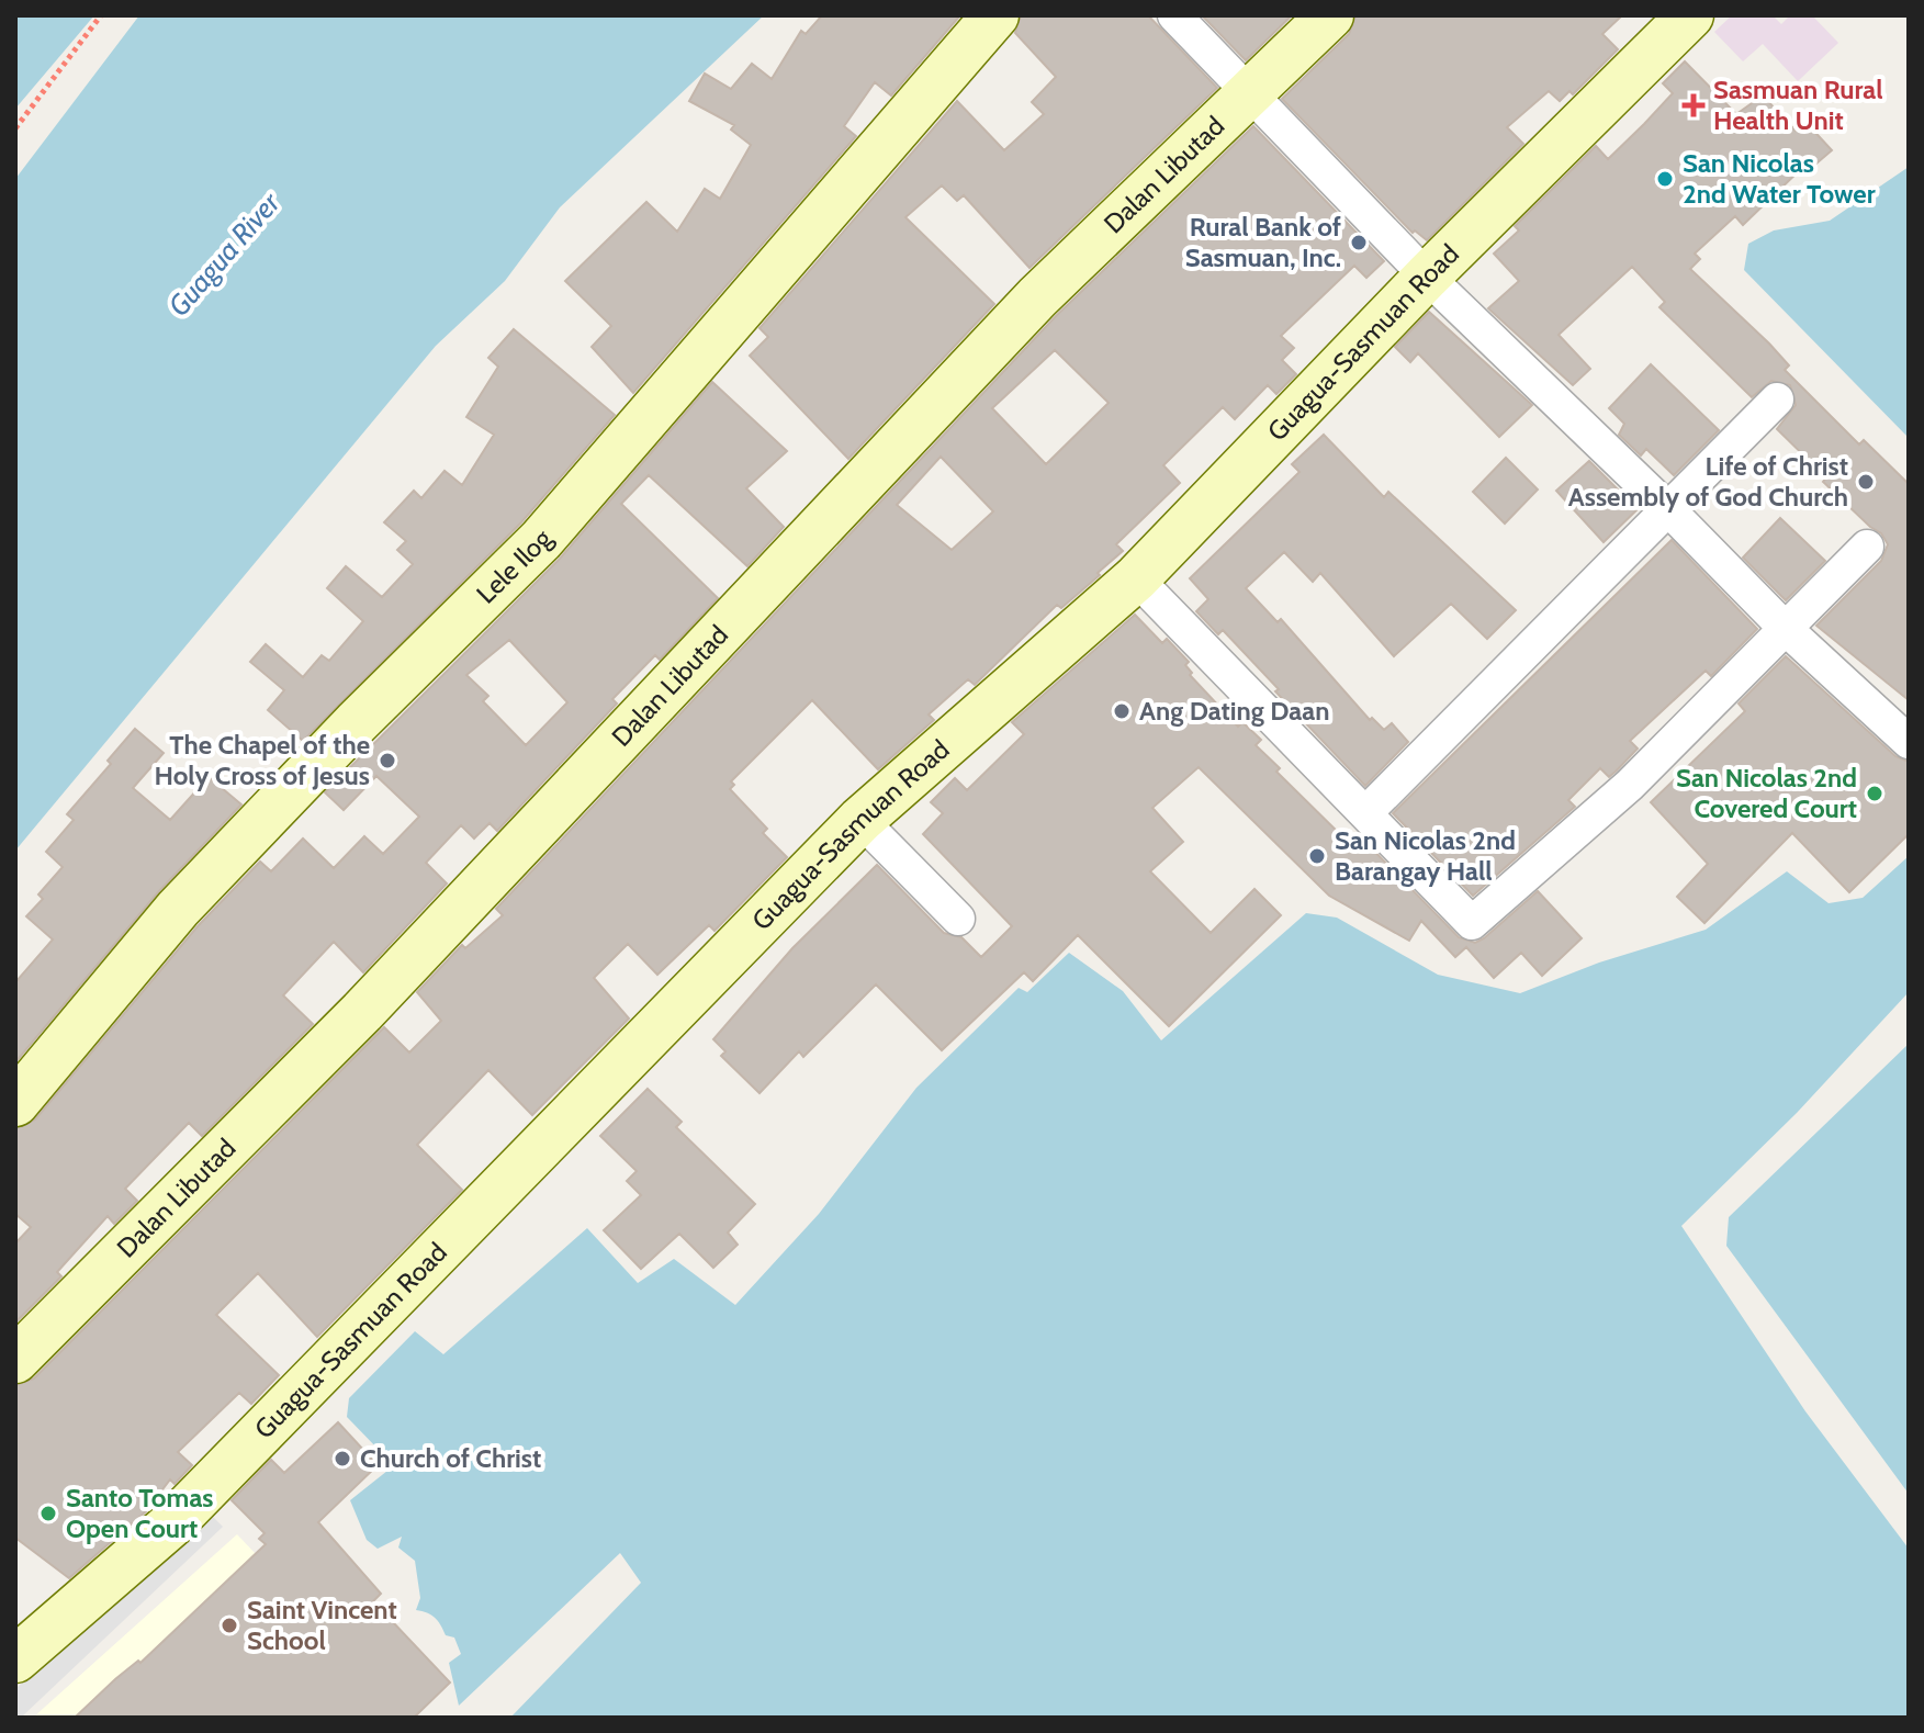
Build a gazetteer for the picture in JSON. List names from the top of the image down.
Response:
{
  "streets": {
    "street": ["Dalan Libutad", "Guagua-Sasmuan Road", "Lele Ilog"]
  },
  "water": ["Guagua River"],
  "places": {
    "health": ["Sasmuan Rural Health Unit"],
    "other": [
      "San Nicolas 2nd Water Tower",
      "Rural Bank of Sasmuan, Inc.",
      "Life of Christ Assembly of God Church",
      "Ang Dating Daan",
      "The Chapel of the Holy Cross of Jesus",
      "San Nicolas 2nd Covered Court",
      "San Nicolas 2nd Barangay Hall",
      "Church of Christ",
      "Santo Tomas Open Court",
      "Saint Vincent School"
    ]
  }
}
